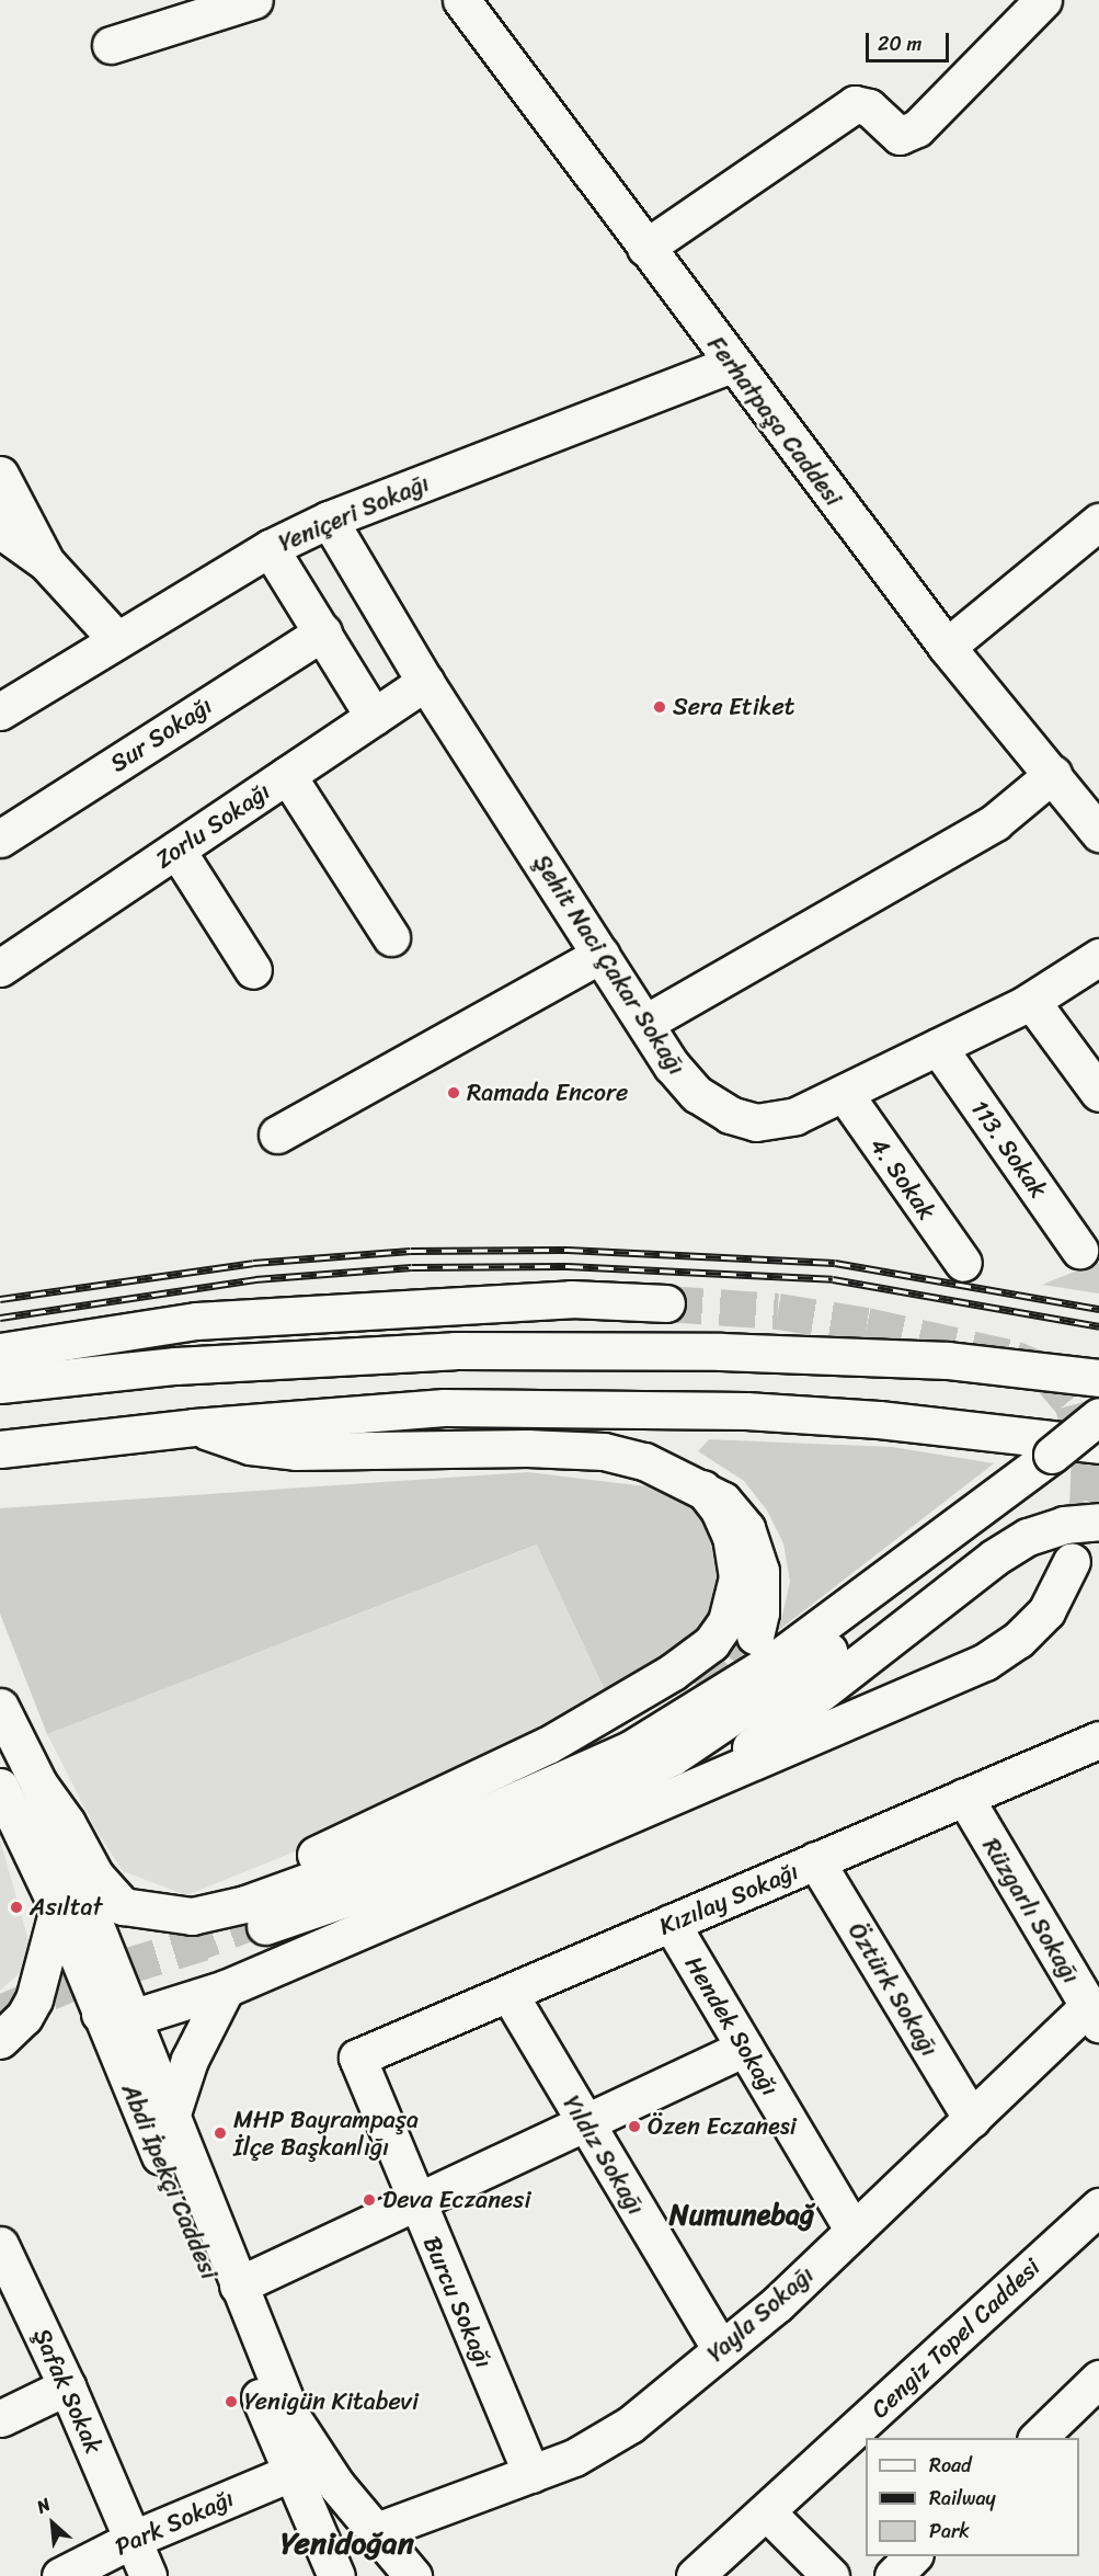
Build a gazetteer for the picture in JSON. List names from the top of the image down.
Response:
{
  "streets": {
    "main road": [
      "Ferhatpaşa Caddesi",
      "Yeniçeri Sokağı",
      "Sur Sokağı",
      "Zorlu Sokağı",
      "Şehit Naci Çakar Sokağı",
      "113. Sokak",
      "4. Sokak",
      "Kızılay Sokağı",
      "Rüzgarlı Sokağı",
      "Öztürk Sokağı",
      "Hendek Sokağı",
      "Yıldız Sokağı",
      "Abdi İpekçi Caddesi",
      "Burcu Sokağı",
      "Yayla Sokağı",
      "Cengiz Topel Caddesi",
      "Şafak Sokak",
      "Park Sokağı"
    ]
  },
  "crossings": [
    ["Ferhatpaşa Caddesi", "Yeniçeri Sokağı"],
    ["Yeniçeri Sokağı", "Şehit Naci Çakar Sokağı"],
    ["Zorlu Sokağı", "Şehit Naci Çakar Sokağı"],
    ["Şehit Naci Çakar Sokağı", "113. Sokak"],
    ["Şehit Naci Çakar Sokağı", "4. Sokak"],
    ["Kızılay Sokağı", "Rüzgarlı Sokağı"],
    ["Kızılay Sokağı", "Öztürk Sokağı"],
    ["Kızılay Sokağı", "Hendek Sokağı"],
    ["Kızılay Sokağı", "Yıldız Sokağı"],
    ["Kızılay Sokağı", "Burcu Sokağı"],
    ["Rüzgarlı Sokağı", "Yayla Sokağı"],
    ["Öztürk Sokağı", "Yayla Sokağı"],
    ["Hendek Sokağı", "Yayla Sokağı"],
    ["Yıldız Sokağı", "Yayla Sokağı"],
    ["Abdi İpekçi Caddesi", "Yayla Sokağı"],
    ["Abdi İpekçi Caddesi", "Park Sokağı"],
    ["Burcu Sokağı", "Yayla Sokağı"],
    ["Şafak Sokak", "Park Sokağı"]
  ],
  "districts": ["Numunebağ", "Yenidoğan"],
  "places": [
    "Sera Etiket",
    "Ramada Encore",
    "Asıltat",
    "Özen Eczanesi",
    "MHP Bayrampaşa İlçe Başkanlığı",
    "Deva Eczanesi",
    "Yenigün Kitabevi"
  ],
  "legend": ["Road", "Railway", "Park"],
  "scale_bar": "20 m",
  "north": "top left"
}
